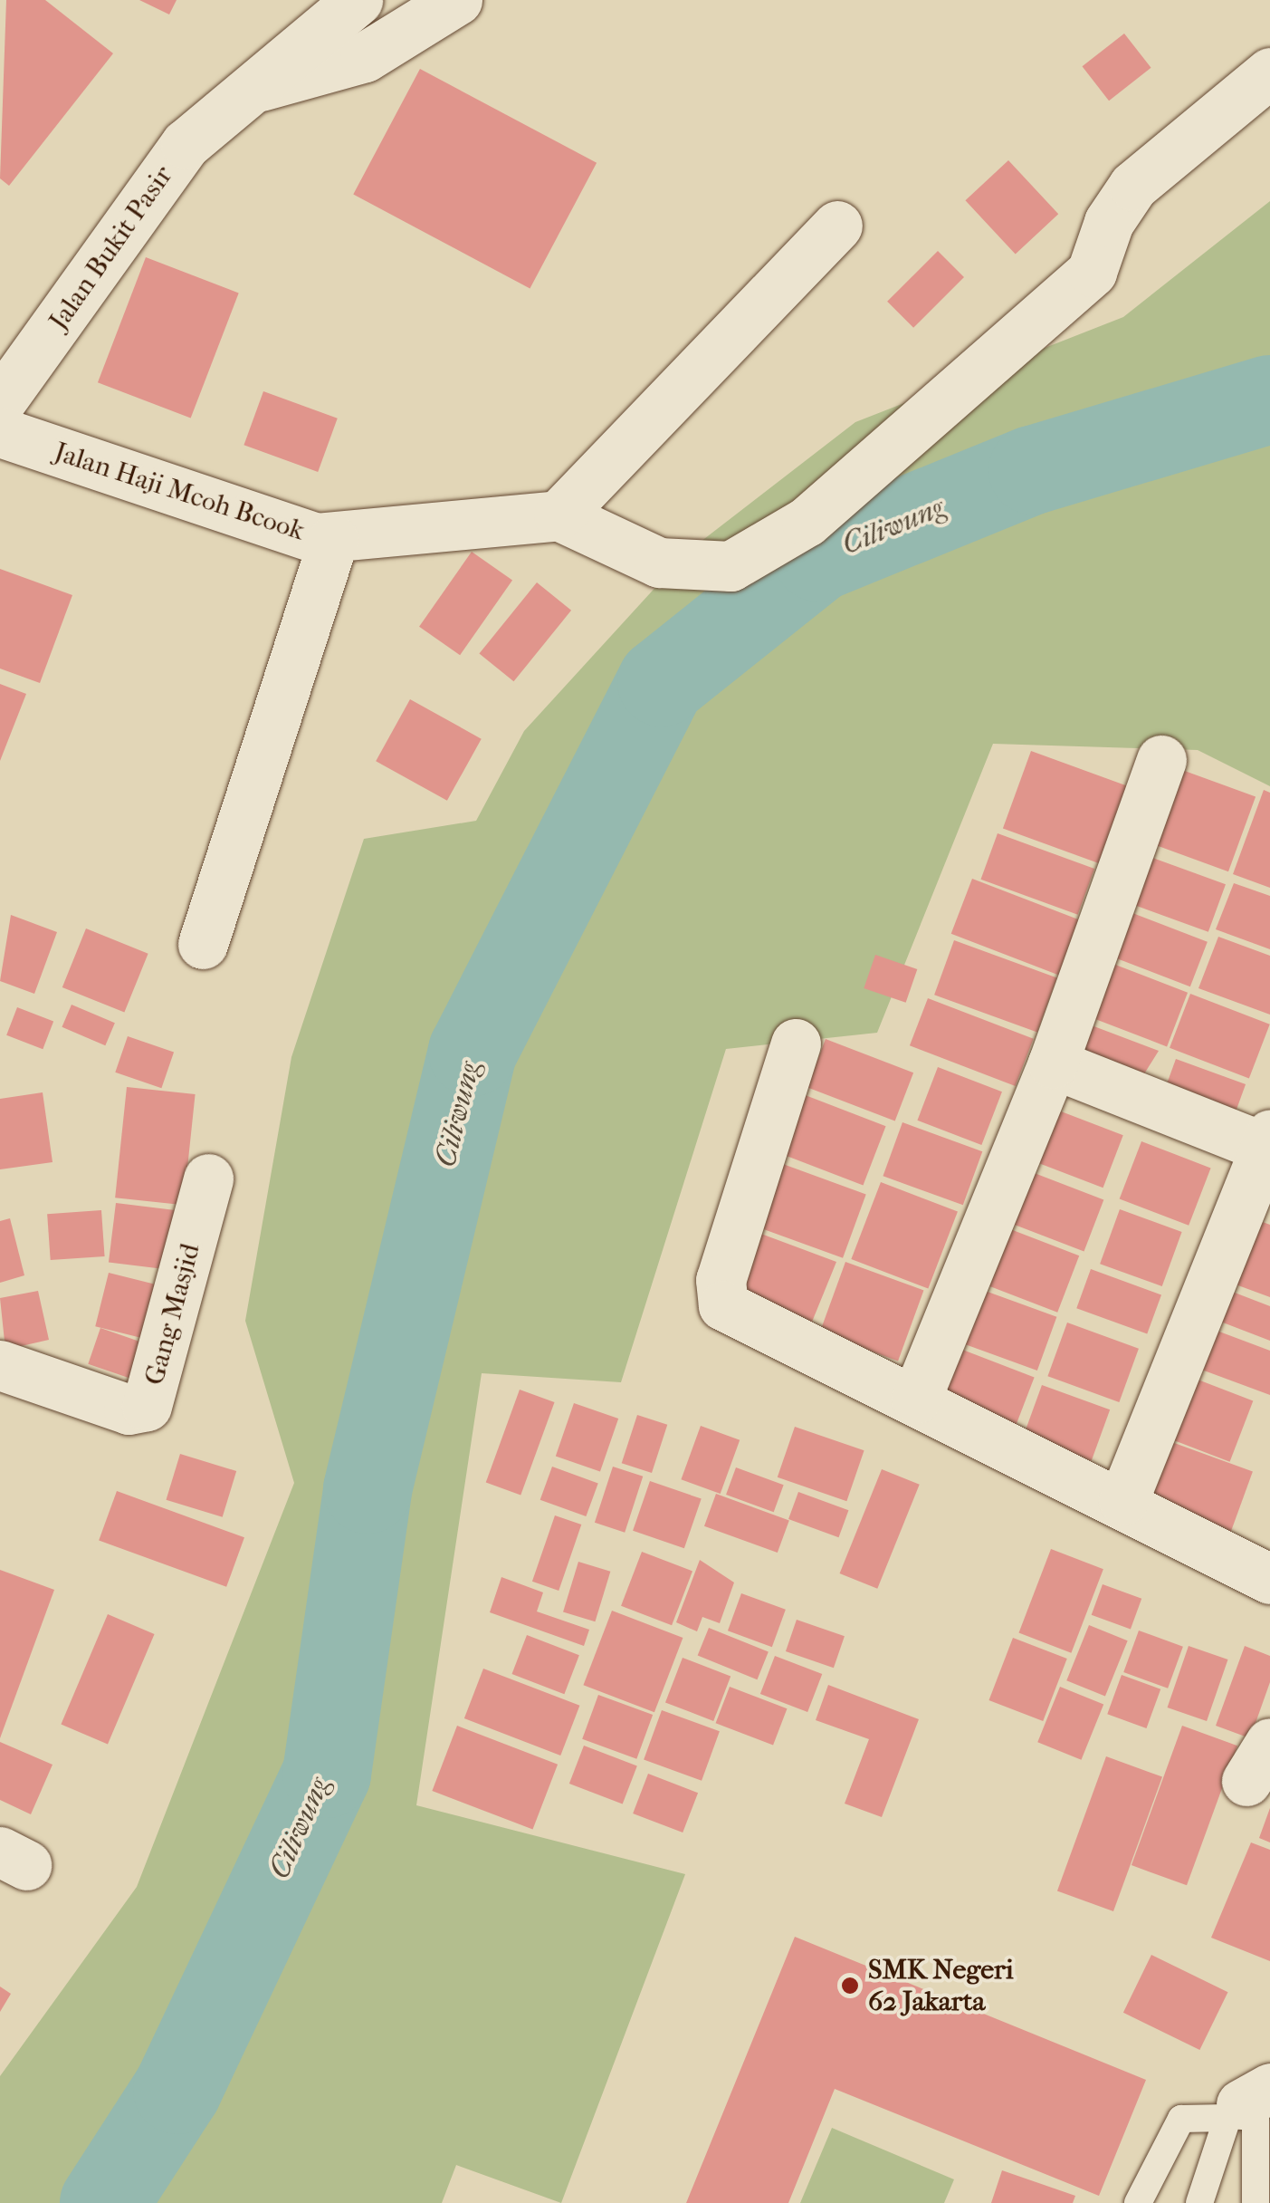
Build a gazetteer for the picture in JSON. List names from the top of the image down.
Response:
{
  "streets": {
    "street": ["Jalan Bukit Pasir", "Jalan Haji Mcoh Bcook", "Gang Masjid"]
  },
  "water": ["Ciliwung"],
  "places": ["SMK Negeri 62 Jakarta"]
}
